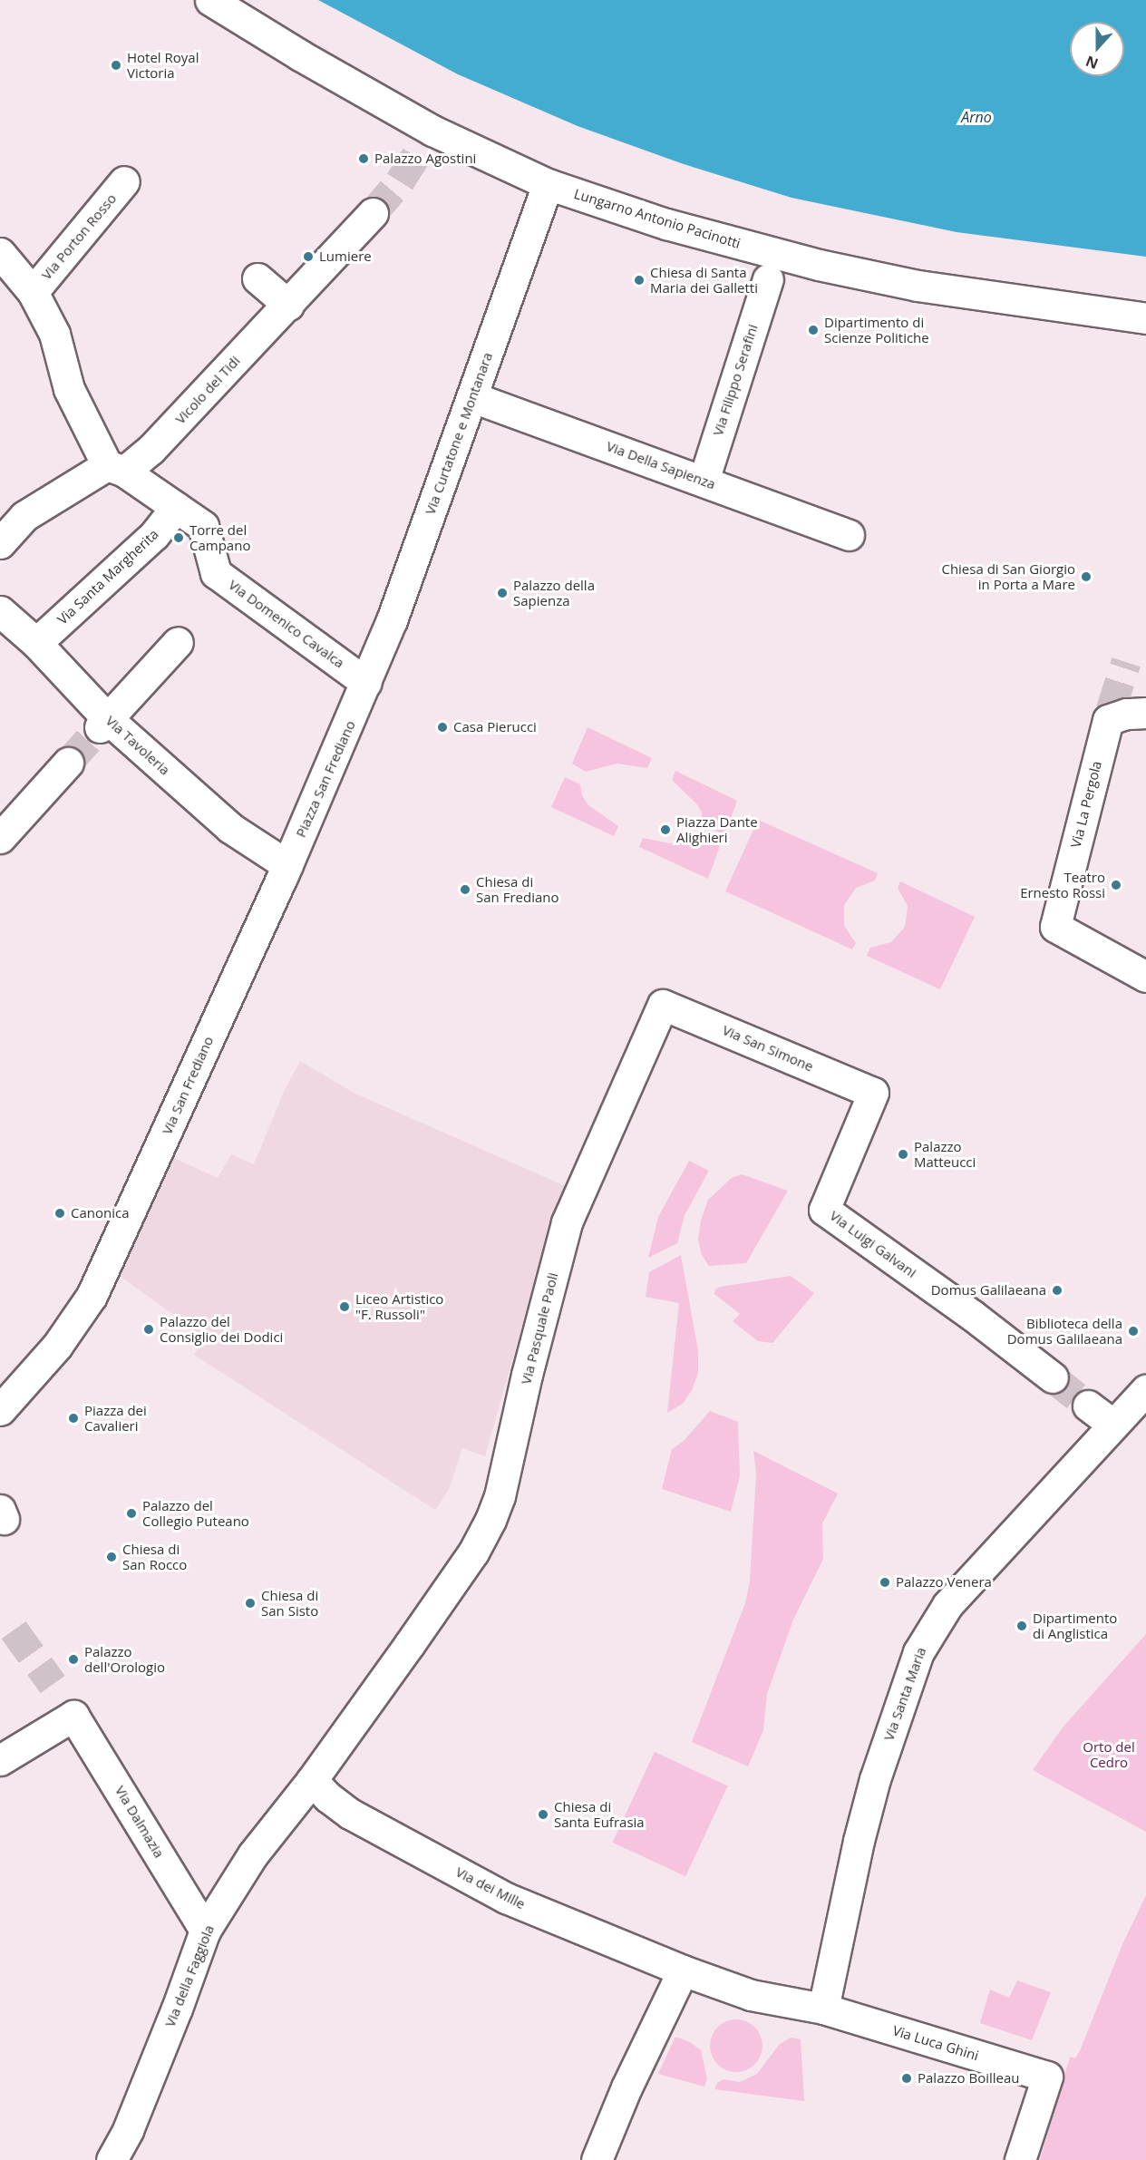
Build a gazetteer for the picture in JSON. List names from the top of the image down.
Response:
{
  "streets": {
    "street": [
      "Lungarno Antonio Pacinotti",
      "Via Porton Rosso",
      "Via Filippo Serafini",
      "Vicolo del Tidi",
      "Via Curtatone e Montanara",
      "Via Della Sapienza",
      "Via Santa Margherita",
      "Via Domenico Cavalca",
      "Via Tavoleria",
      "Piazza San Frediano",
      "Via La Pergola",
      "Via San Simone",
      "Via San Frediano",
      "Via Luigi Galvani",
      "Via Pasquale Paoli",
      "Via Santa Maria",
      "Via Dalmazia",
      "Via dei Mille",
      "Via della Faggiola",
      "Via Luca Ghini"
    ]
  },
  "crossings": [
    ["Lungarno Antonio Pacinotti", "Via Curtatone e Montanara"],
    ["Via Porton Rosso", "Via Domenico Cavalca"],
    ["Via Filippo Serafini", "Via Della Sapienza"],
    ["Vicolo del Tidi", "Via Domenico Cavalca"],
    ["Via Curtatone e Montanara", "Via Della Sapienza"],
    ["Via Curtatone e Montanara", "Via Domenico Cavalca"],
    ["Via Curtatone e Montanara", "Piazza San Frediano"],
    ["Via Santa Margherita", "Via Domenico Cavalca"],
    ["Via Santa Margherita", "Via Tavoleria"],
    ["Via Domenico Cavalca", "Piazza San Frediano"],
    ["Via Tavoleria", "Piazza San Frediano"],
    ["Via Tavoleria", "Via San Frediano"],
    ["Piazza San Frediano", "Via San Frediano"],
    ["Via San Simone", "Via Luigi Galvani"],
    ["Via San Simone", "Via Pasquale Paoli"],
    ["Via Pasquale Paoli", "Via dei Mille"],
    ["Via Pasquale Paoli", "Via della Faggiola"],
    ["Via Santa Maria", "Via dei Mille"],
    ["Via Santa Maria", "Via Luca Ghini"],
    ["Via Dalmazia", "Via della Faggiola"],
    ["Via dei Mille", "Via della Faggiola"],
    ["Via dei Mille", "Via Luca Ghini"]
  ],
  "water": ["Arno"],
  "parks": ["Orto del Cedro"],
  "places": [
    "Hotel Royal Victoria",
    "Palazzo Agostini",
    "Lumiere",
    "Chiesa di Santa Maria dei Galletti",
    "Dipartimento di Scienze Politiche",
    "Torre del Campano",
    "Chiesa di San Giorgio in Porta a Mare",
    "Palazzo della Sapienza",
    "Casa Pierucci",
    "Piazza Dante Alighieri",
    "Teatro Ernesto Rossi",
    "Chiesa di San Frediano",
    "Palazzo Matteucci",
    "Canonica",
    "Domus Galilaeana",
    "Liceo Artistico \"F. Russoli\"",
    "Palazzo del Consiglio dei Dodici",
    "Biblioteca della Domus Galilaeana",
    "Piazza dei Cavalieri",
    "Palazzo del Collegio Puteano",
    "Chiesa di San Rocco",
    "Palazzo Venera",
    "Chiesa di San Sisto",
    "Dipartimento di Anglistica",
    "Palazzo dell'Orologio",
    "Chiesa di Santa Eufrasia",
    "Palazzo Boilleau"
  ],
  "north": "bottom"
}
